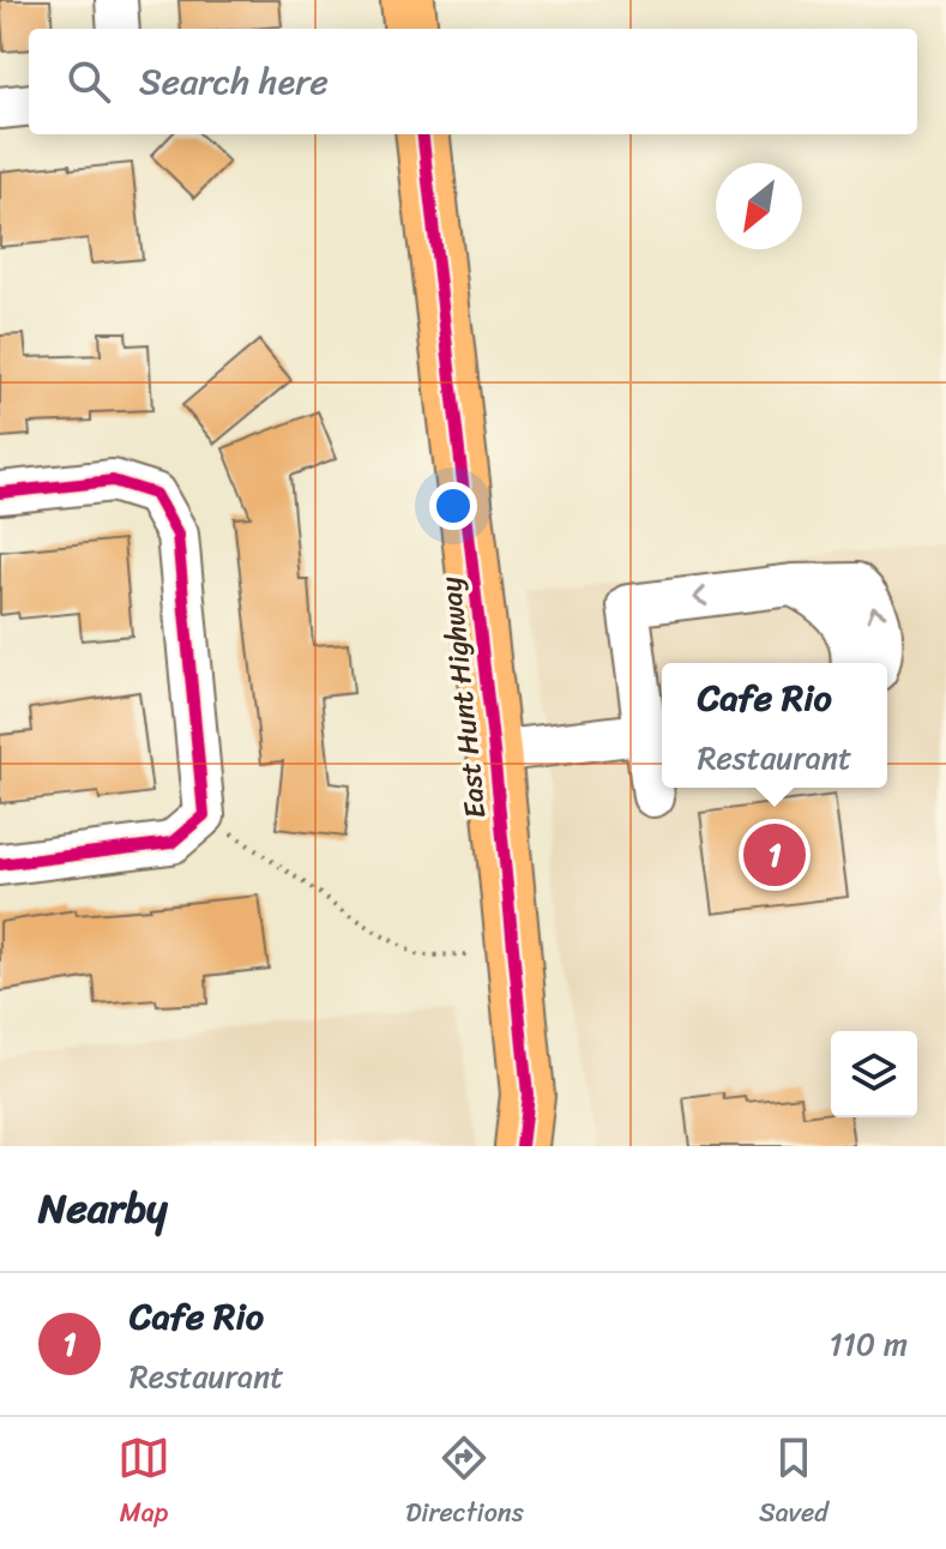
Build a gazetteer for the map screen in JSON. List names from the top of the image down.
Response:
{
  "streets": {
    "main road": ["East Hunt Highway"]
  },
  "north": "bottom left",
  "page": {
    "search": "Search here",
    "popup": ["Cafe Rio", "Restaurant"],
    "pins": "1",
    "heading": "Nearby",
    "list": [
      {
        "mark": "1",
        "name": "Cafe Rio",
        "note": "Restaurant",
        "value": "110 m"
      }
    ],
    "nav": ["Map", "Directions", "Saved"]
  }
}
